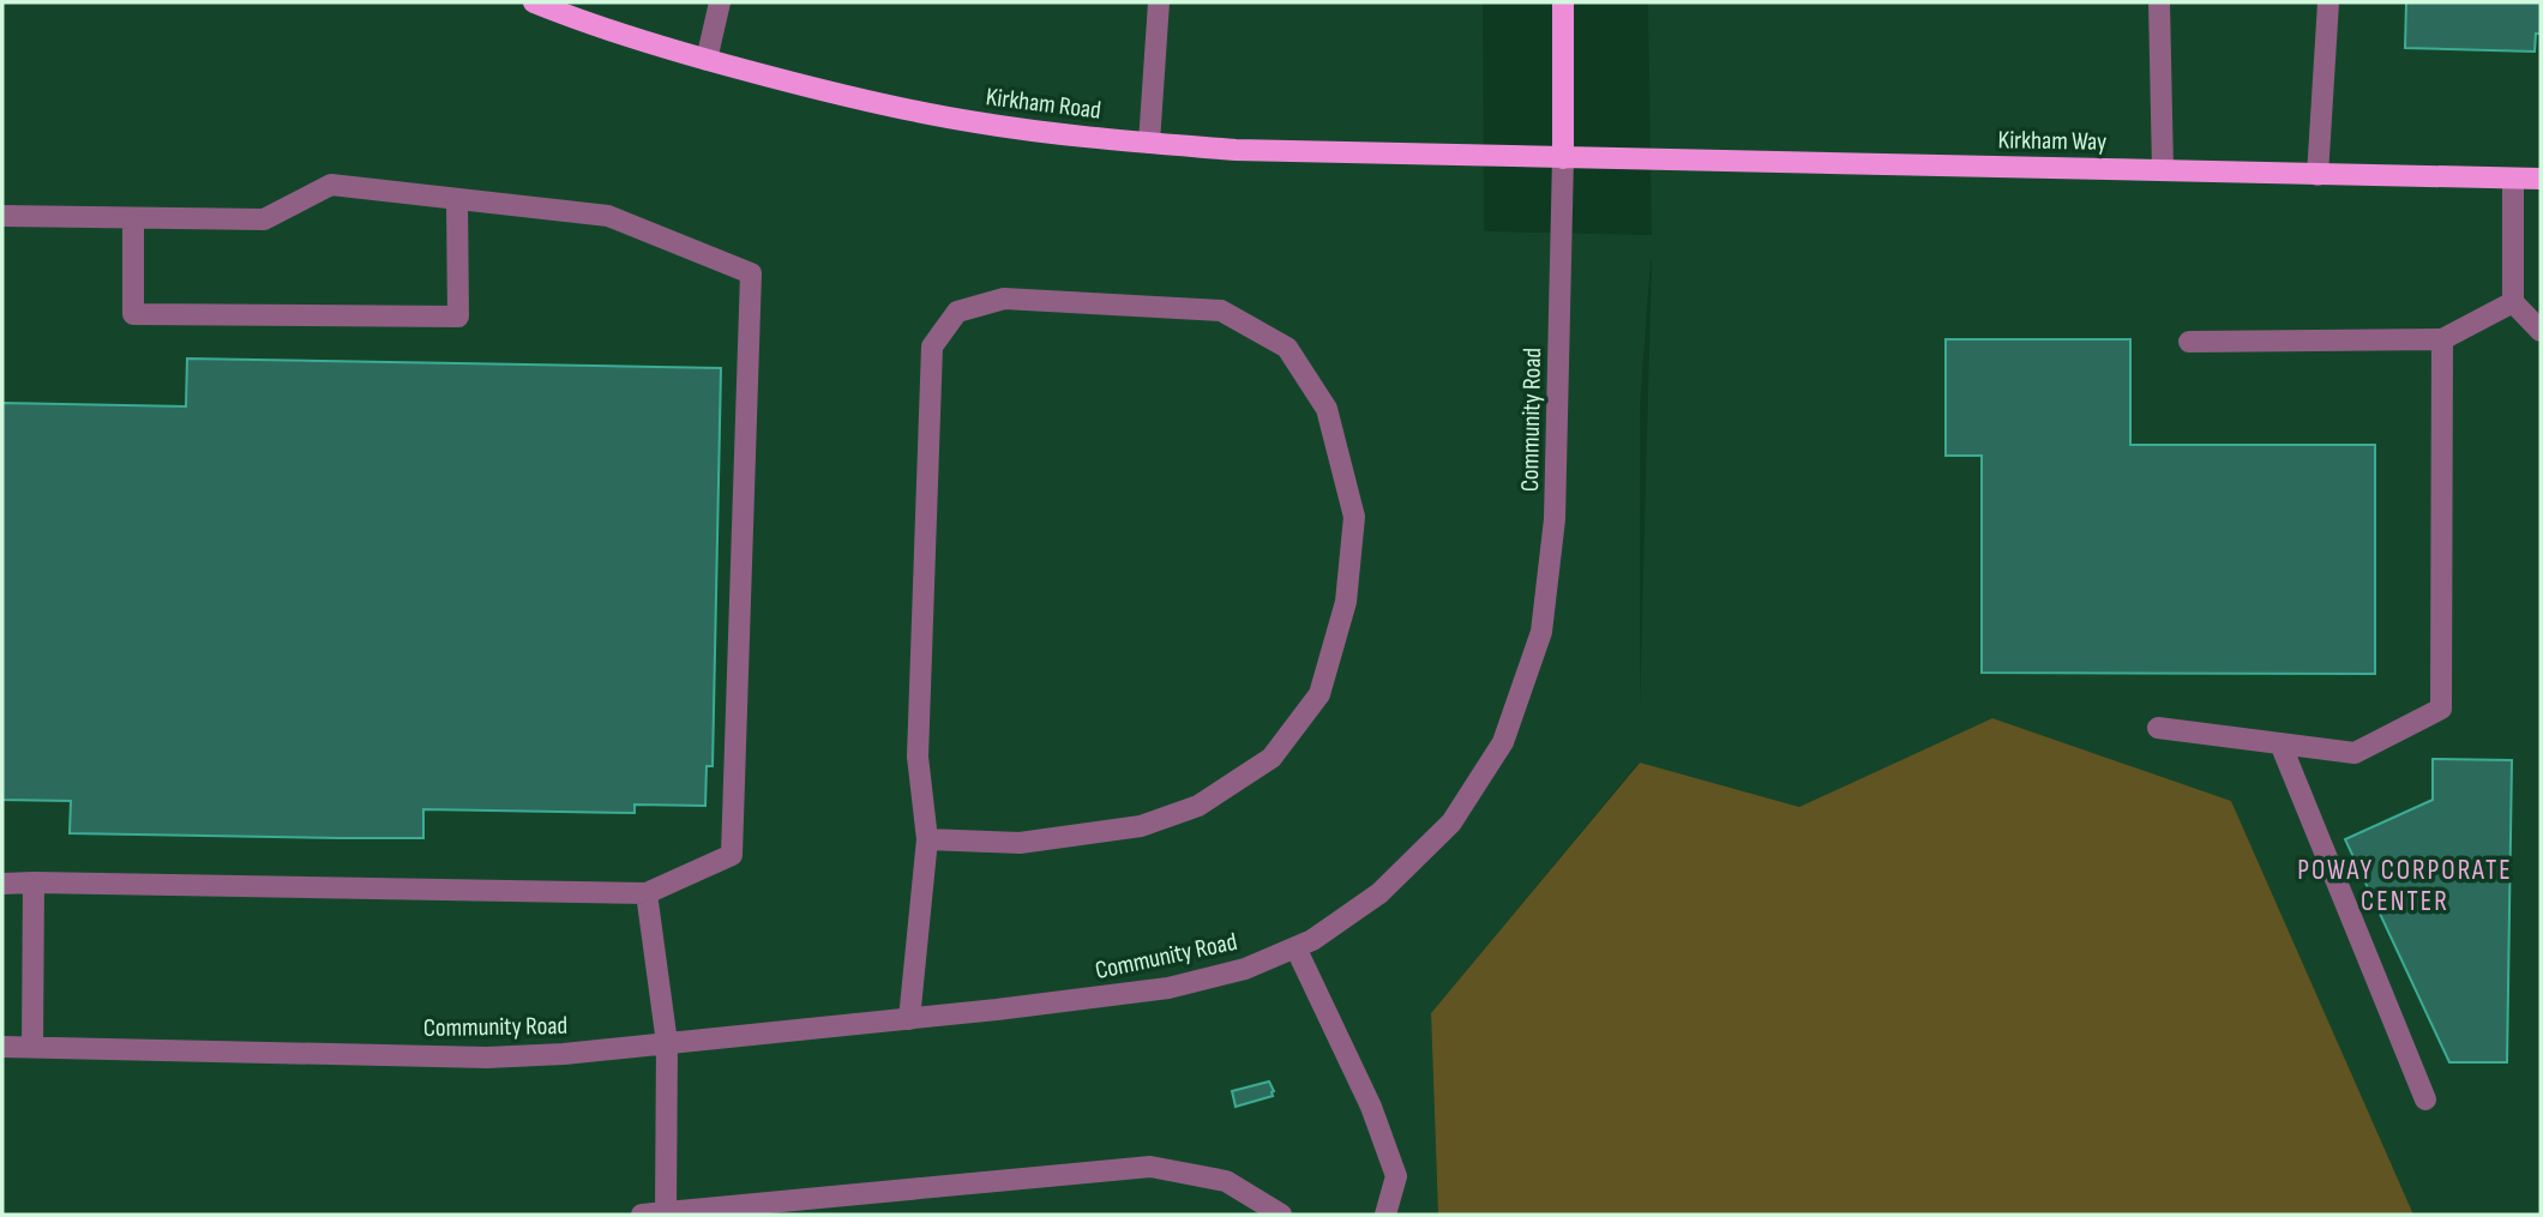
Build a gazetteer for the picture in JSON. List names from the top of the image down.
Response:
{
  "streets": {
    "main road": ["Kirkham Road", "Kirkham Way", "Community Road"]
  },
  "crossings": [
    ["Kirkham Road", "Kirkham Way"],
    ["Kirkham Road", "Community Road"],
    ["Kirkham Way", "Community Road"]
  ],
  "districts": ["POWAY CORPORATE CENTER"]
}
